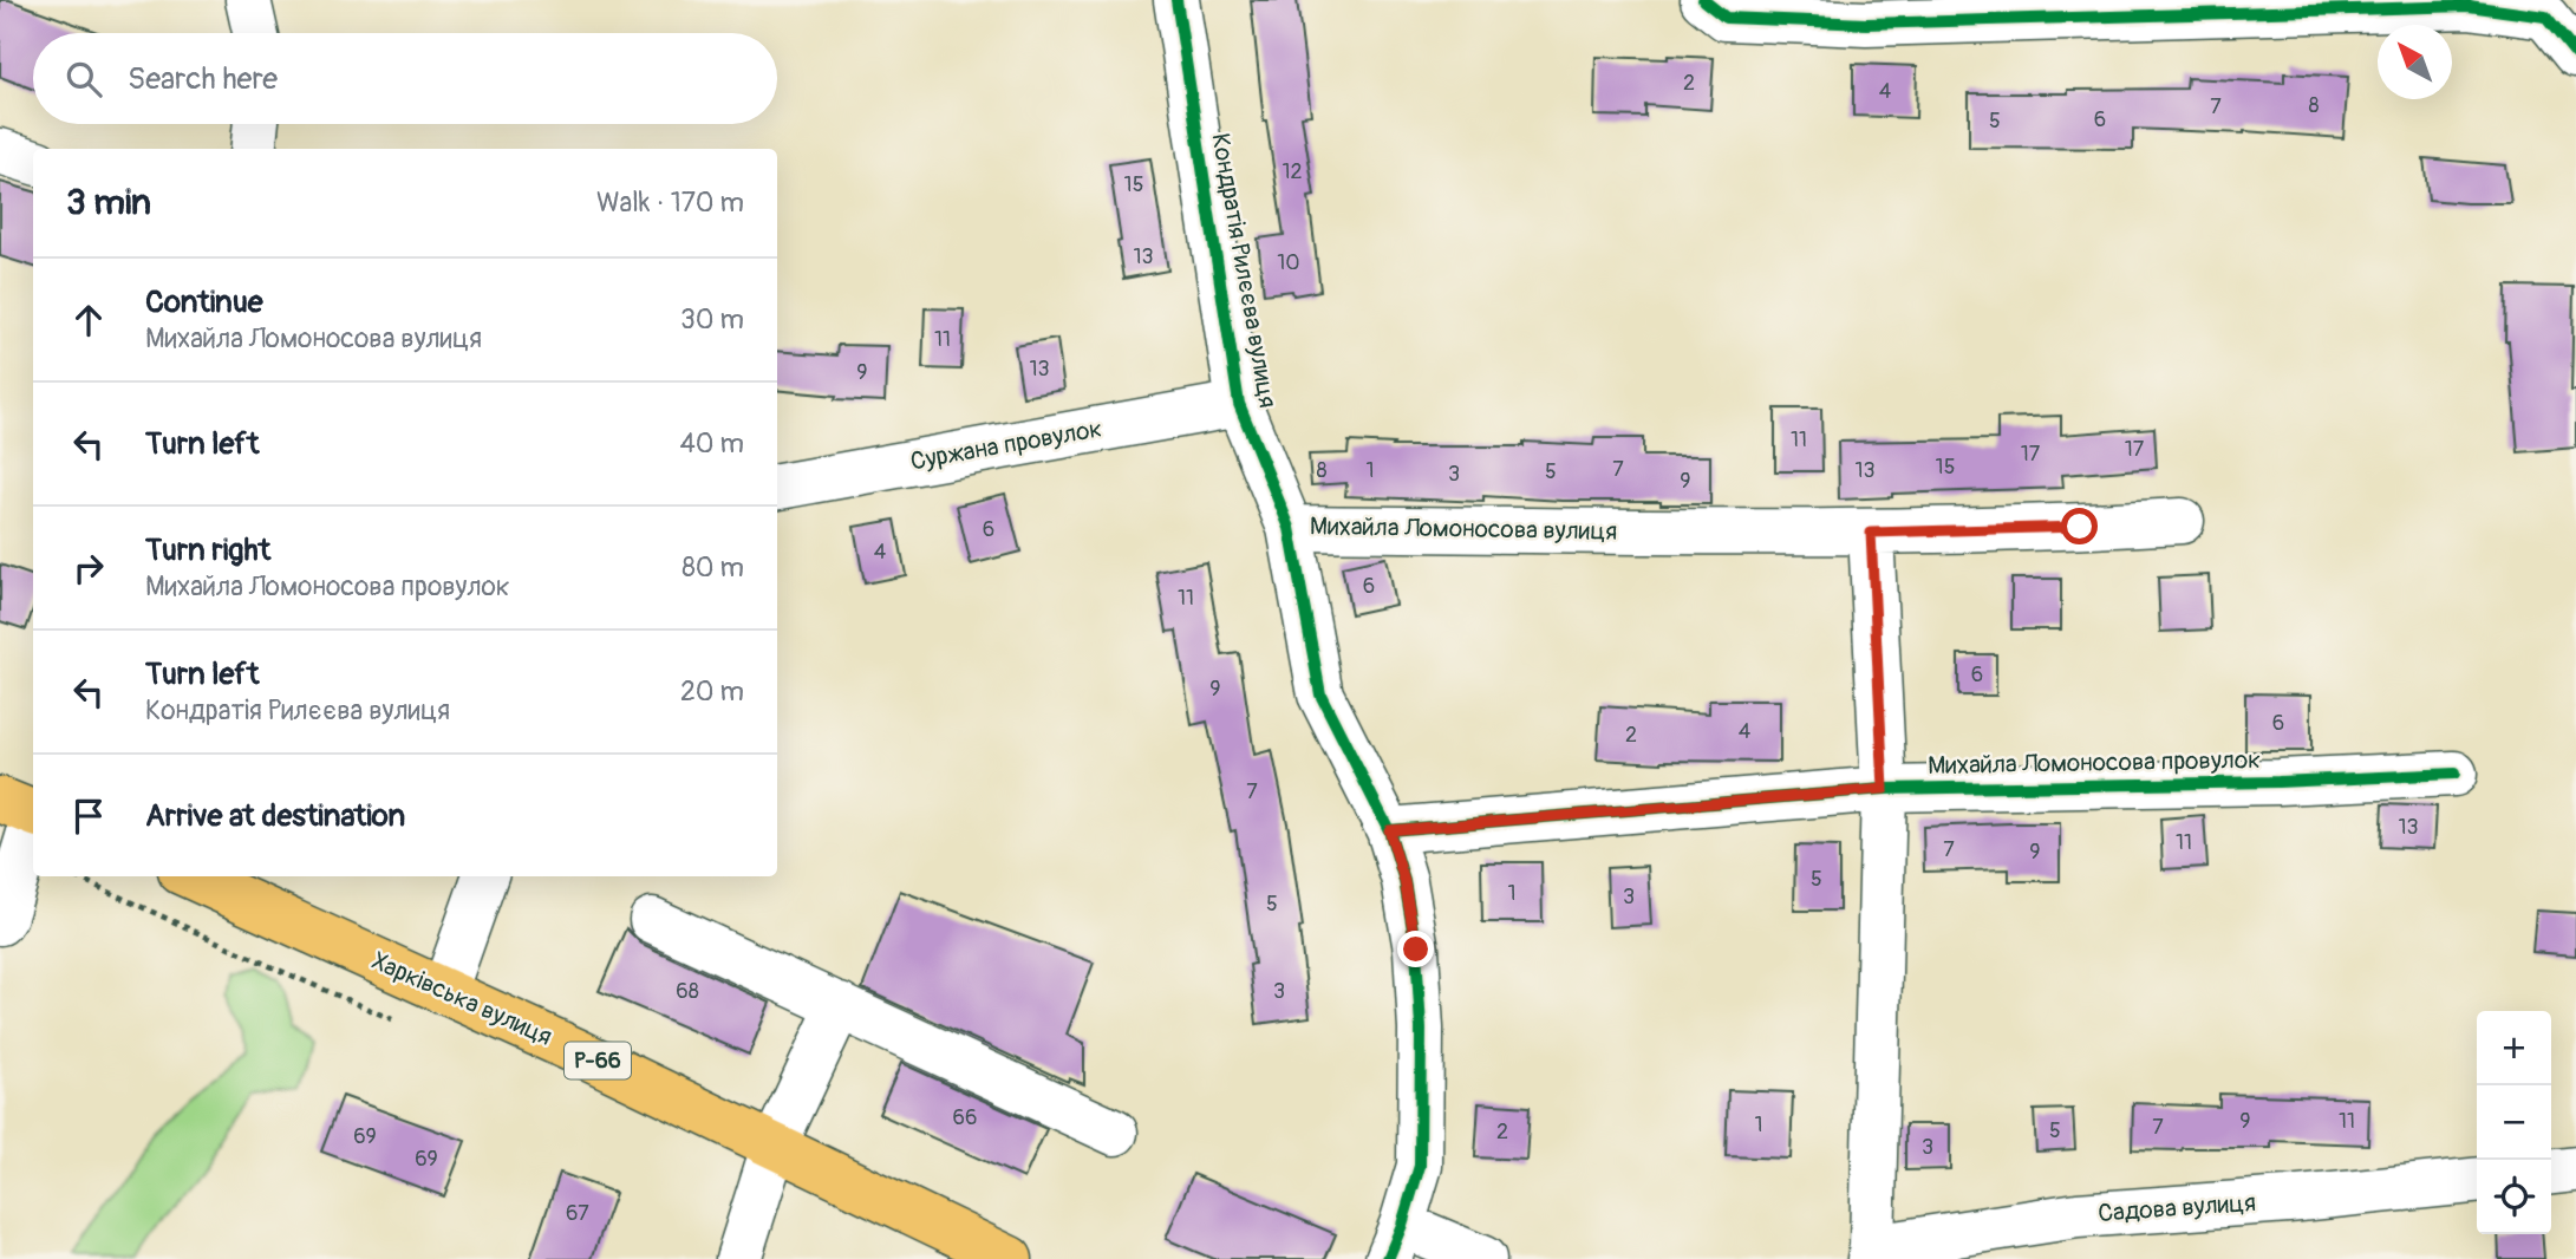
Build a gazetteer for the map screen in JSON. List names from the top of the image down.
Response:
{
  "streets": {
    "main road": ["Харківська вулиця", "Р-66"],
    "street": [
      "Кондратія Рилєєва вулиця",
      "Суржана провулок",
      "Михайла Ломоносова вулиця",
      "Михайла Ломоносова провулок",
      "Садова вулиця"
    ]
  },
  "crossings": [
    ["Кондратія Рилєєва вулиця", "Суржана провулок"],
    ["Кондратія Рилєєва вулиця", "Михайла Ломоносова вулиця"],
    ["Кондратія Рилєєва вулиця", "Михайла Ломоносова провулок"]
  ],
  "house_numbers": [
    "2",
    "4",
    "8",
    "7",
    "6",
    "5",
    "12",
    "15",
    "13",
    "10",
    "11",
    "13",
    "9",
    "11",
    "17",
    "17",
    "15",
    "7",
    "8",
    "1",
    "13",
    "5",
    "3",
    "9",
    "6",
    "4",
    "6",
    "11",
    "6",
    "9",
    "6",
    "4",
    "2",
    "7",
    "13",
    "11",
    "7",
    "9",
    "5",
    "1",
    "3",
    "5",
    "68",
    "3",
    "66",
    "9",
    "11",
    "1",
    "7",
    "5",
    "2",
    "69",
    "3",
    "69",
    "67"
  ],
  "north": "top left",
  "page": {
    "search": "Search here",
    "heading": ["3 min", "Walk · 170 m"],
    "list": [
      ["Continue", "Михайла Ломоносова вулиця", "30 m"],
      ["Turn left", "40 m"],
      ["Turn right", "Михайла Ломоносова провулок", "80 m"],
      ["Turn left", "Кондратія Рилєєва вулиця", "20 m"],
      "Arrive at destination"
    ],
    "map_buttons": ["+", "−"]
  }
}
